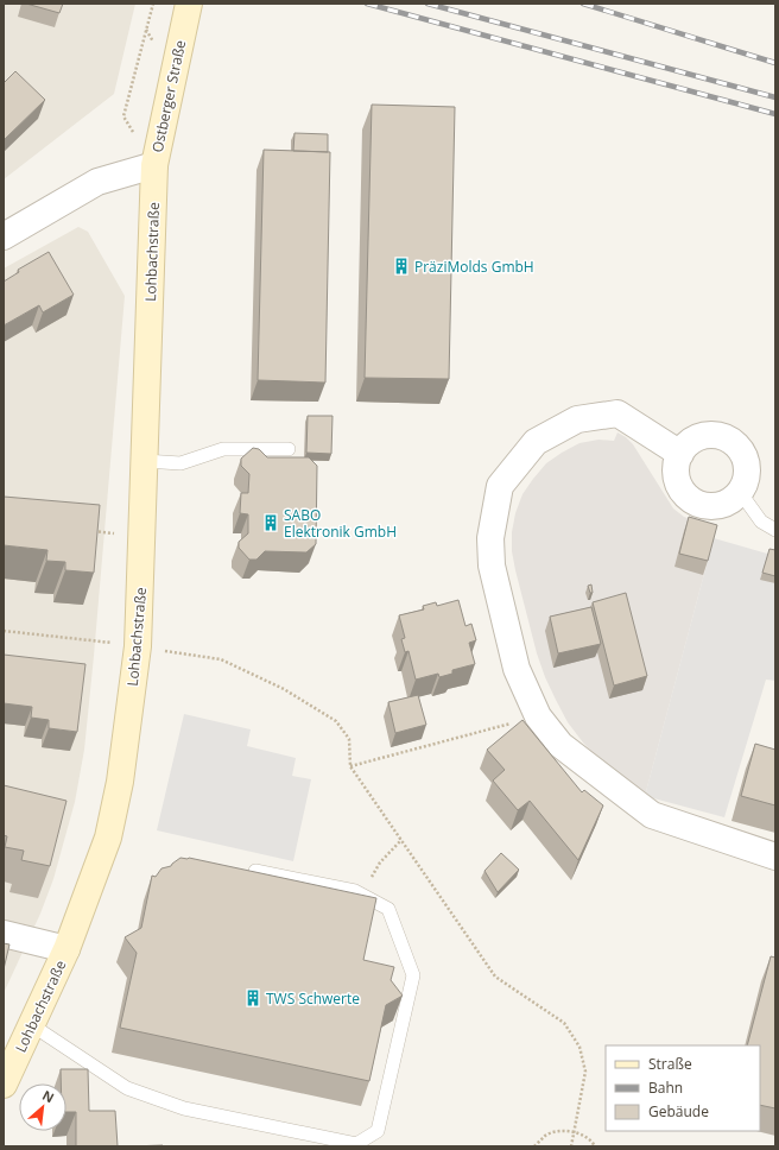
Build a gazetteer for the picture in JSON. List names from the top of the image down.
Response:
{
  "streets": {
    "street": ["Ostberger Straße", "Lohbachstraße"]
  },
  "crossings": [
    ["Ostberger Straße", "Lohbachstraße"]
  ],
  "places": {
    "building": ["PräziMolds GmbH", "SABO Elektronik GmbH", "TWS Schwerte"]
  },
  "legend": ["Straße", "Bahn", "Gebäude"],
  "north": "top right"
}
